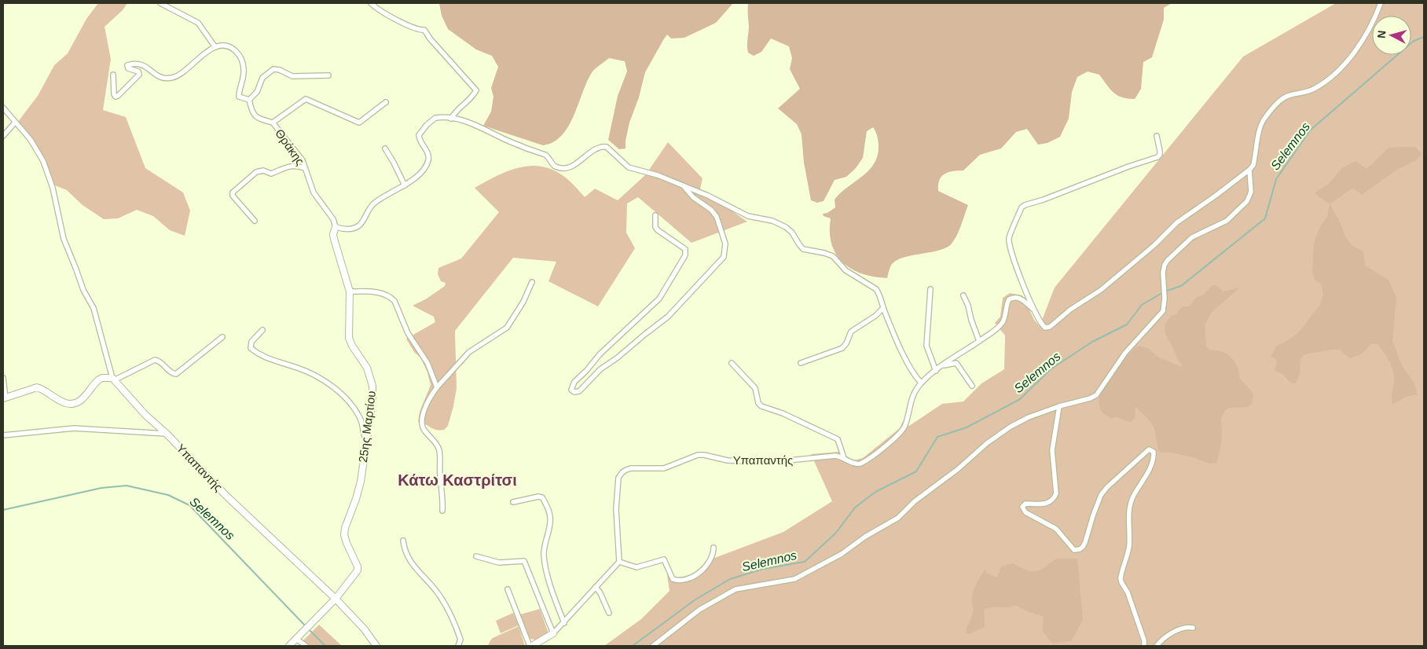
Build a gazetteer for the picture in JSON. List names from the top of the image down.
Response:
{
  "streets": {
    "street": ["Θράκης", "25ης Μαρτίου", "Υπαπαντής"]
  },
  "crossings": [
    ["Θράκης", "25ης Μαρτίου"],
    ["25ης Μαρτίου", "Υπαπαντής"]
  ],
  "districts": ["Κάτω Καστρίτσι"],
  "water": ["Selemnos"],
  "north": "left"
}
